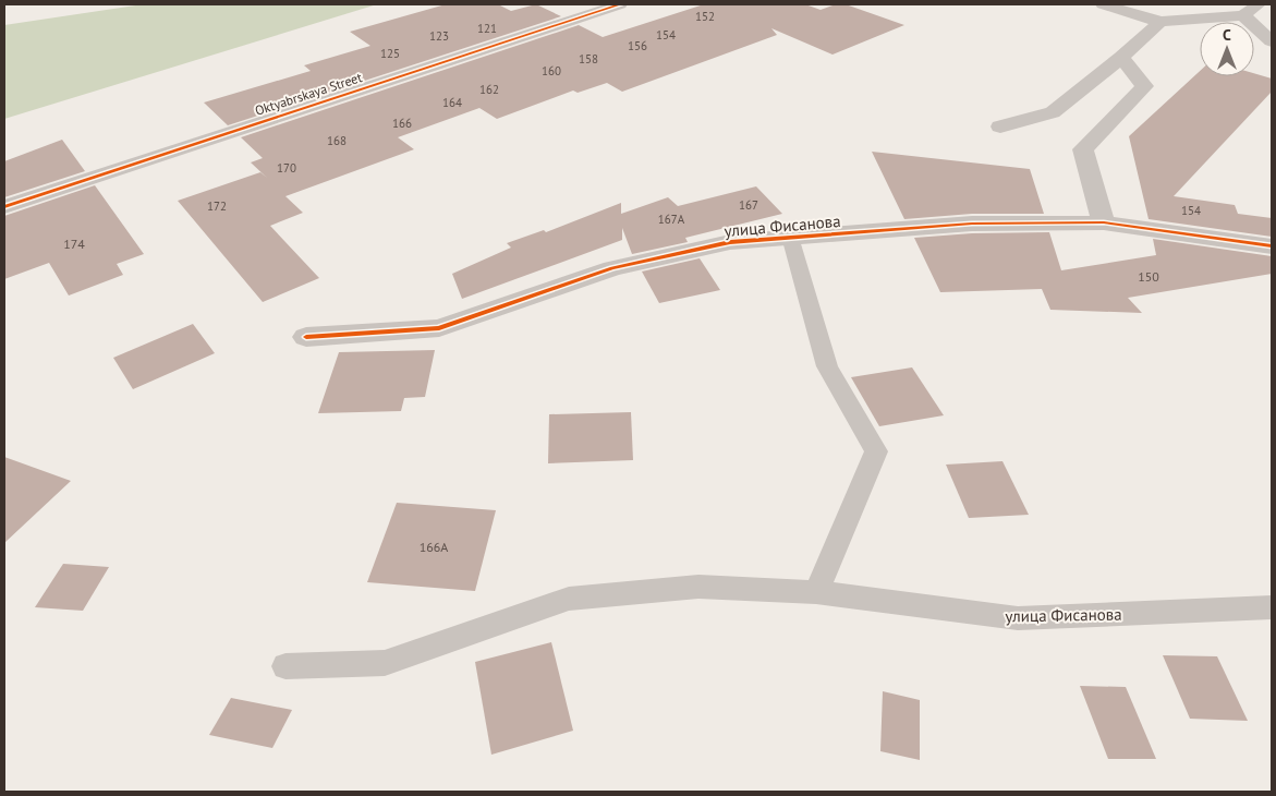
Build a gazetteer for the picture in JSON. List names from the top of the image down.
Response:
{
  "streets": {
    "street": ["Oktyabrskaya Street", "улица Фисанова"]
  },
  "house_numbers": [
    "152",
    "121",
    "154",
    "123",
    "156",
    "125",
    "158",
    "160",
    "162",
    "164",
    "166",
    "168",
    "170",
    "167",
    "172",
    "154",
    "167А",
    "174",
    "150",
    "166А"
  ],
  "north": "top"
}
